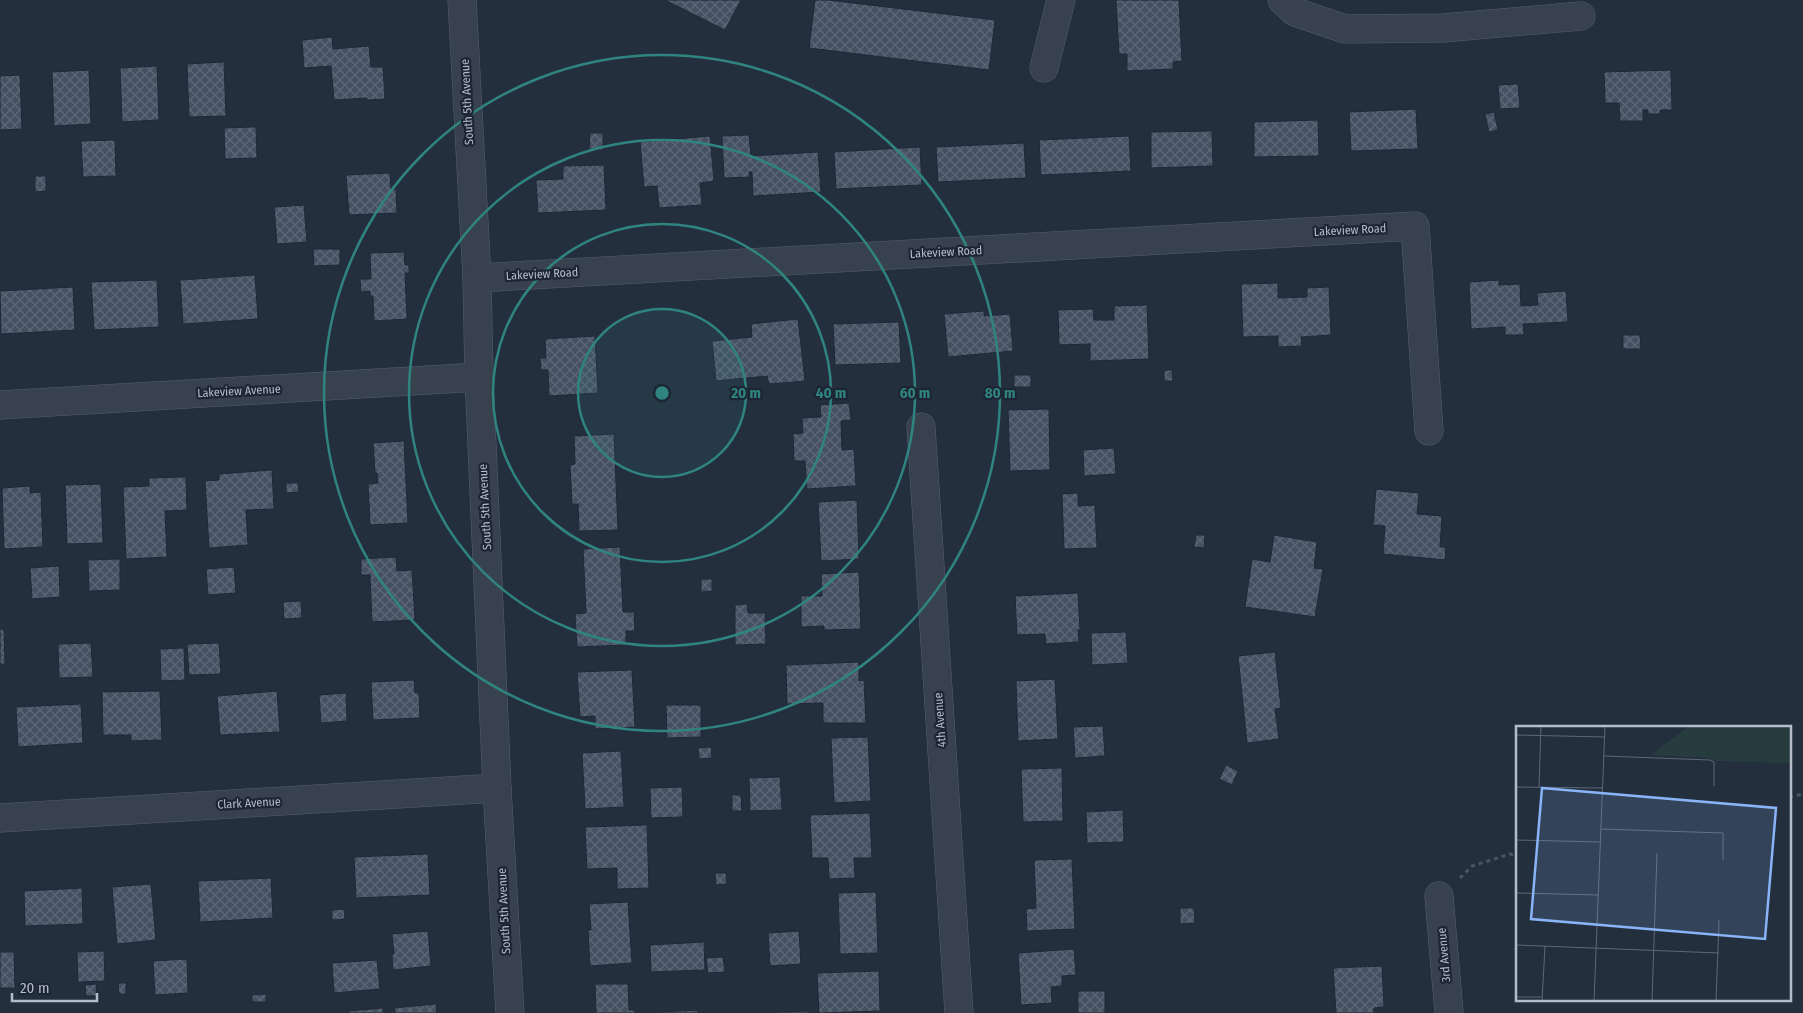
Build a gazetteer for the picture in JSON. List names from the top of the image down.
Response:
{
  "streets": {
    "street": [
      "South 5th Avenue",
      "Lakeview Road",
      "Lakeview Avenue",
      "4th Avenue",
      "Clark Avenue",
      "3rd Avenue"
    ]
  },
  "crossings": [
    ["South 5th Avenue", "Lakeview Road"],
    ["South 5th Avenue", "Lakeview Avenue"],
    ["South 5th Avenue", "Clark Avenue"]
  ],
  "scale_bar": "20 m",
  "rings": [
    "20 m",
    "40 m",
    "60 m",
    "80 m"
  ]
}
